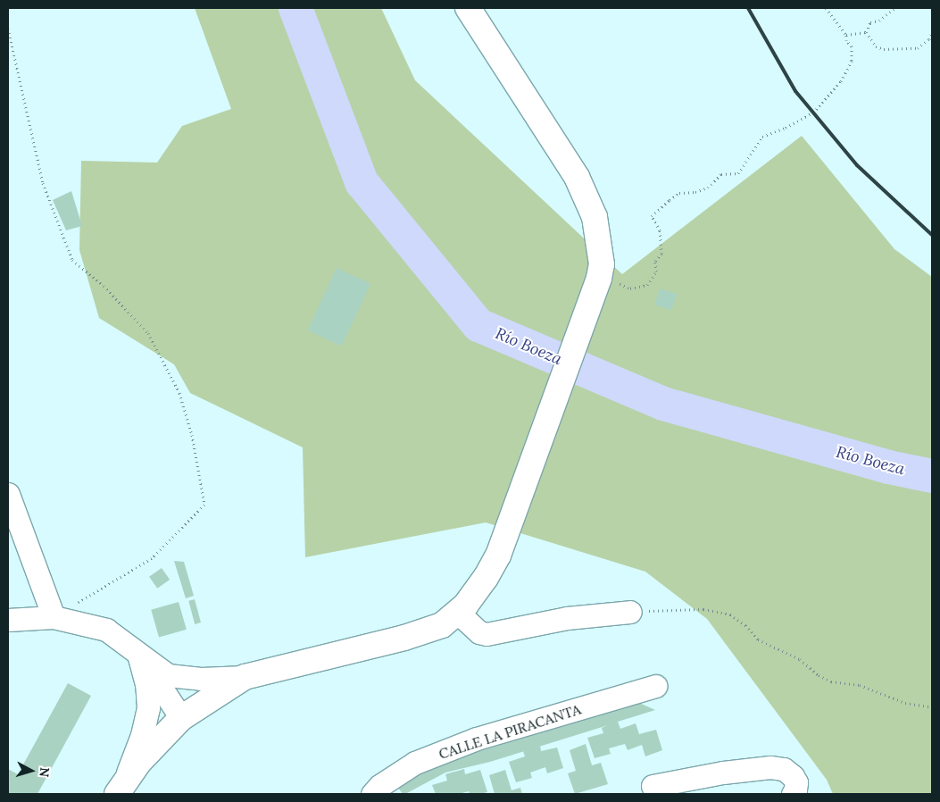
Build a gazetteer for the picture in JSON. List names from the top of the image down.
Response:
{
  "streets": {
    "street": ["CALLE LA PIRACANTA"]
  },
  "water": ["Río Boeza"],
  "north": "right"
}
